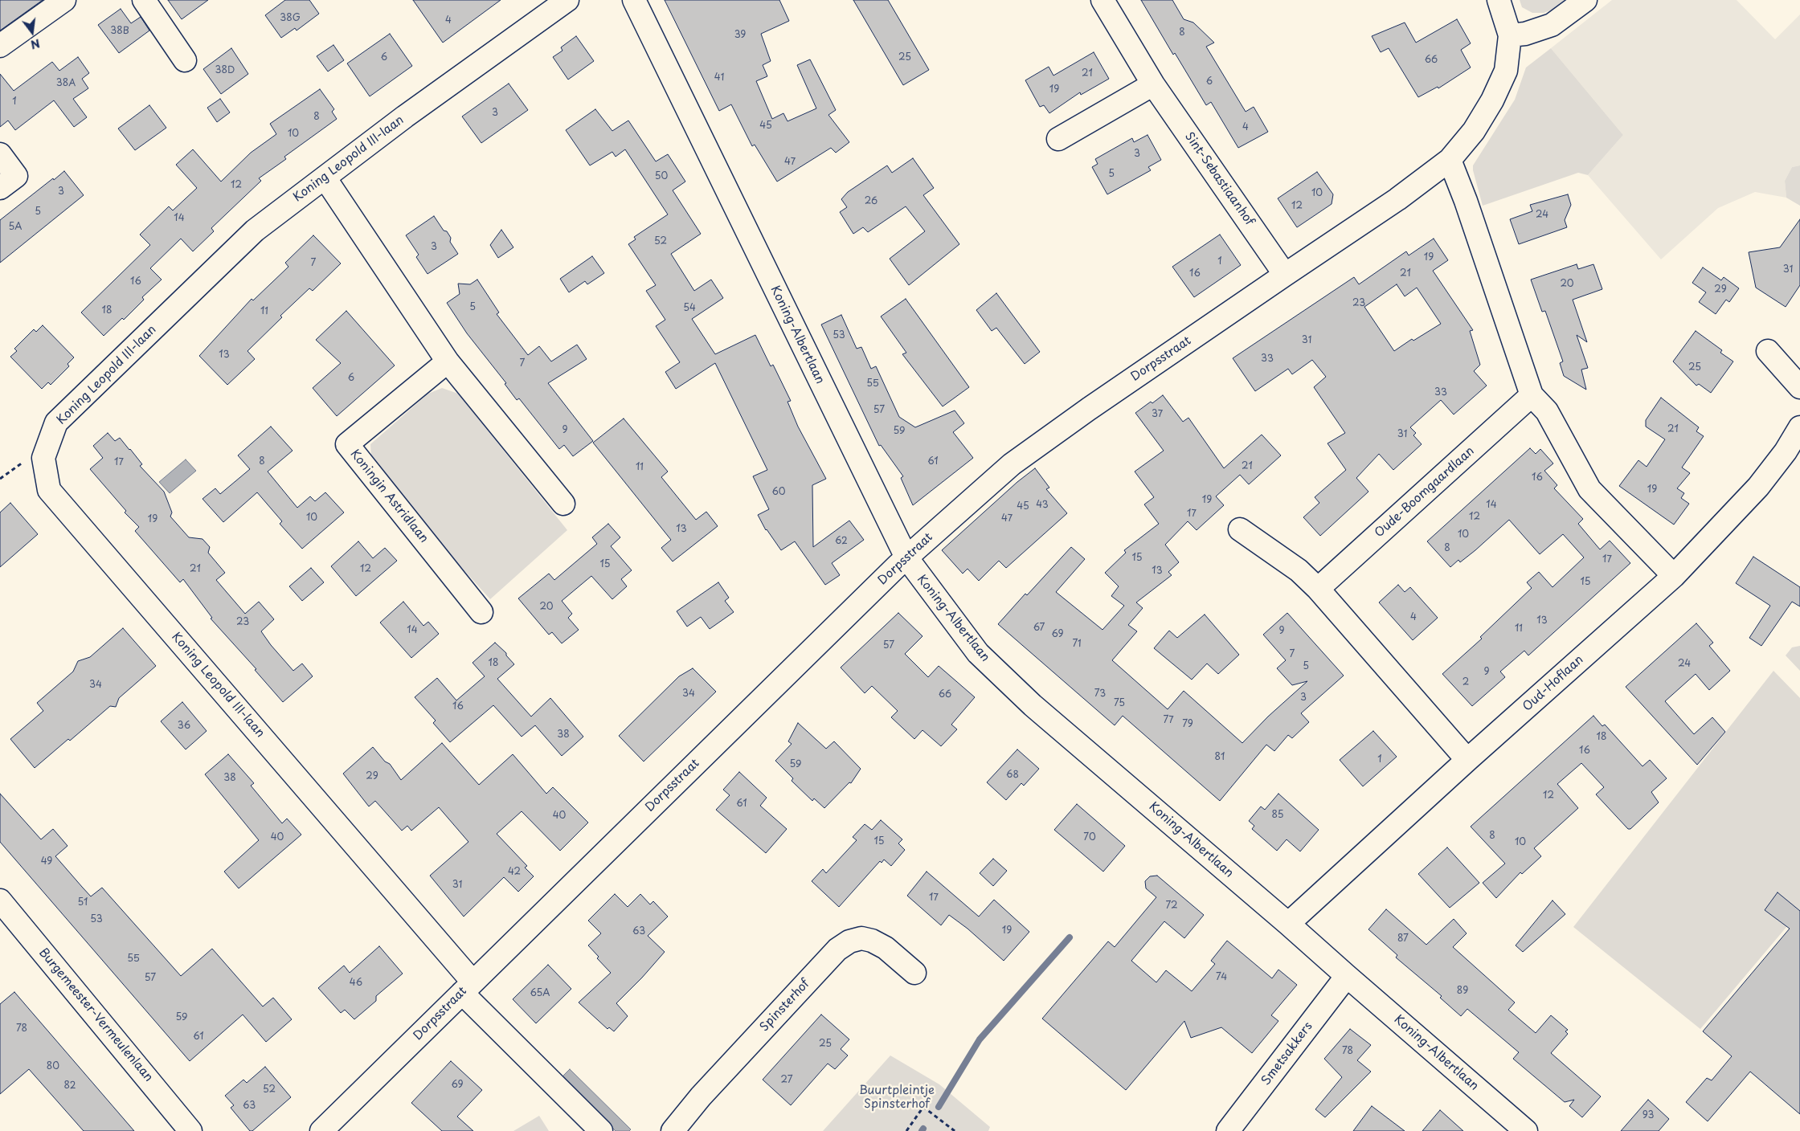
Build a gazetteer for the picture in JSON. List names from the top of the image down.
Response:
{
  "streets": {
    "street": [
      "Koning Leopold III-laan",
      "Sint-Sebastiaanhof",
      "Koning-Albertlaan",
      "Dorpsstraat",
      "Oude-Boomgaardlaan",
      "Koningin Astridlaan",
      "Oud-Hoflaan",
      "Spinsterhof",
      "Burgemeester-Vermeulenlaan",
      "Smetsakkers"
    ]
  },
  "crossings": [
    ["Koning Leopold III-laan", "Dorpsstraat"],
    ["Sint-Sebastiaanhof", "Dorpsstraat"],
    ["Koning-Albertlaan", "Dorpsstraat"],
    ["Koning-Albertlaan", "Oud-Hoflaan"],
    ["Koning-Albertlaan", "Smetsakkers"]
  ],
  "parks": ["Buurtpleintje Spinsterhof"],
  "house_numbers": [
    "38G",
    "4",
    "38B",
    "8",
    "39",
    "6",
    "25",
    "66",
    "38D",
    "21",
    "41",
    "6",
    "38A",
    "19",
    "1",
    "3",
    "8",
    "45",
    "4",
    "10",
    "3",
    "47",
    "5",
    "50",
    "12",
    "3",
    "10",
    "26",
    "12",
    "5",
    "24",
    "14",
    "5A",
    "52",
    "3",
    "19",
    "1",
    "7",
    "31",
    "16",
    "21",
    "16",
    "20",
    "29",
    "23",
    "5",
    "54",
    "18",
    "11",
    "53",
    "31",
    "13",
    "33",
    "7",
    "25",
    "6",
    "55",
    "33",
    "57",
    "37",
    "21",
    "9",
    "59",
    "31",
    "8",
    "61",
    "17",
    "21",
    "11",
    "16",
    "19",
    "60",
    "19",
    "43",
    "14",
    "45",
    "17",
    "12",
    "10",
    "47",
    "19",
    "13",
    "10",
    "62",
    "8",
    "15",
    "17",
    "15",
    "21",
    "12",
    "13",
    "15",
    "20",
    "4",
    "13",
    "23",
    "67",
    "11",
    "14",
    "9",
    "69",
    "71",
    "57",
    "7",
    "18",
    "24",
    "5",
    "9",
    "2",
    "34",
    "34",
    "73",
    "66",
    "3",
    "75",
    "16",
    "77",
    "79",
    "36",
    "38",
    "18",
    "16",
    "81",
    "1",
    "59",
    "68",
    "29",
    "38",
    "12",
    "61",
    "85",
    "40",
    "8",
    "40",
    "70",
    "15",
    "10",
    "49",
    "42",
    "31",
    "17",
    "51",
    "72",
    "53",
    "19",
    "63",
    "87",
    "55",
    "74",
    "57",
    "46",
    "89",
    "65A",
    "59",
    "78",
    "61",
    "25",
    "78",
    "80",
    "27",
    "69",
    "82",
    "52",
    "63",
    "93"
  ],
  "north": "bottom"
}
